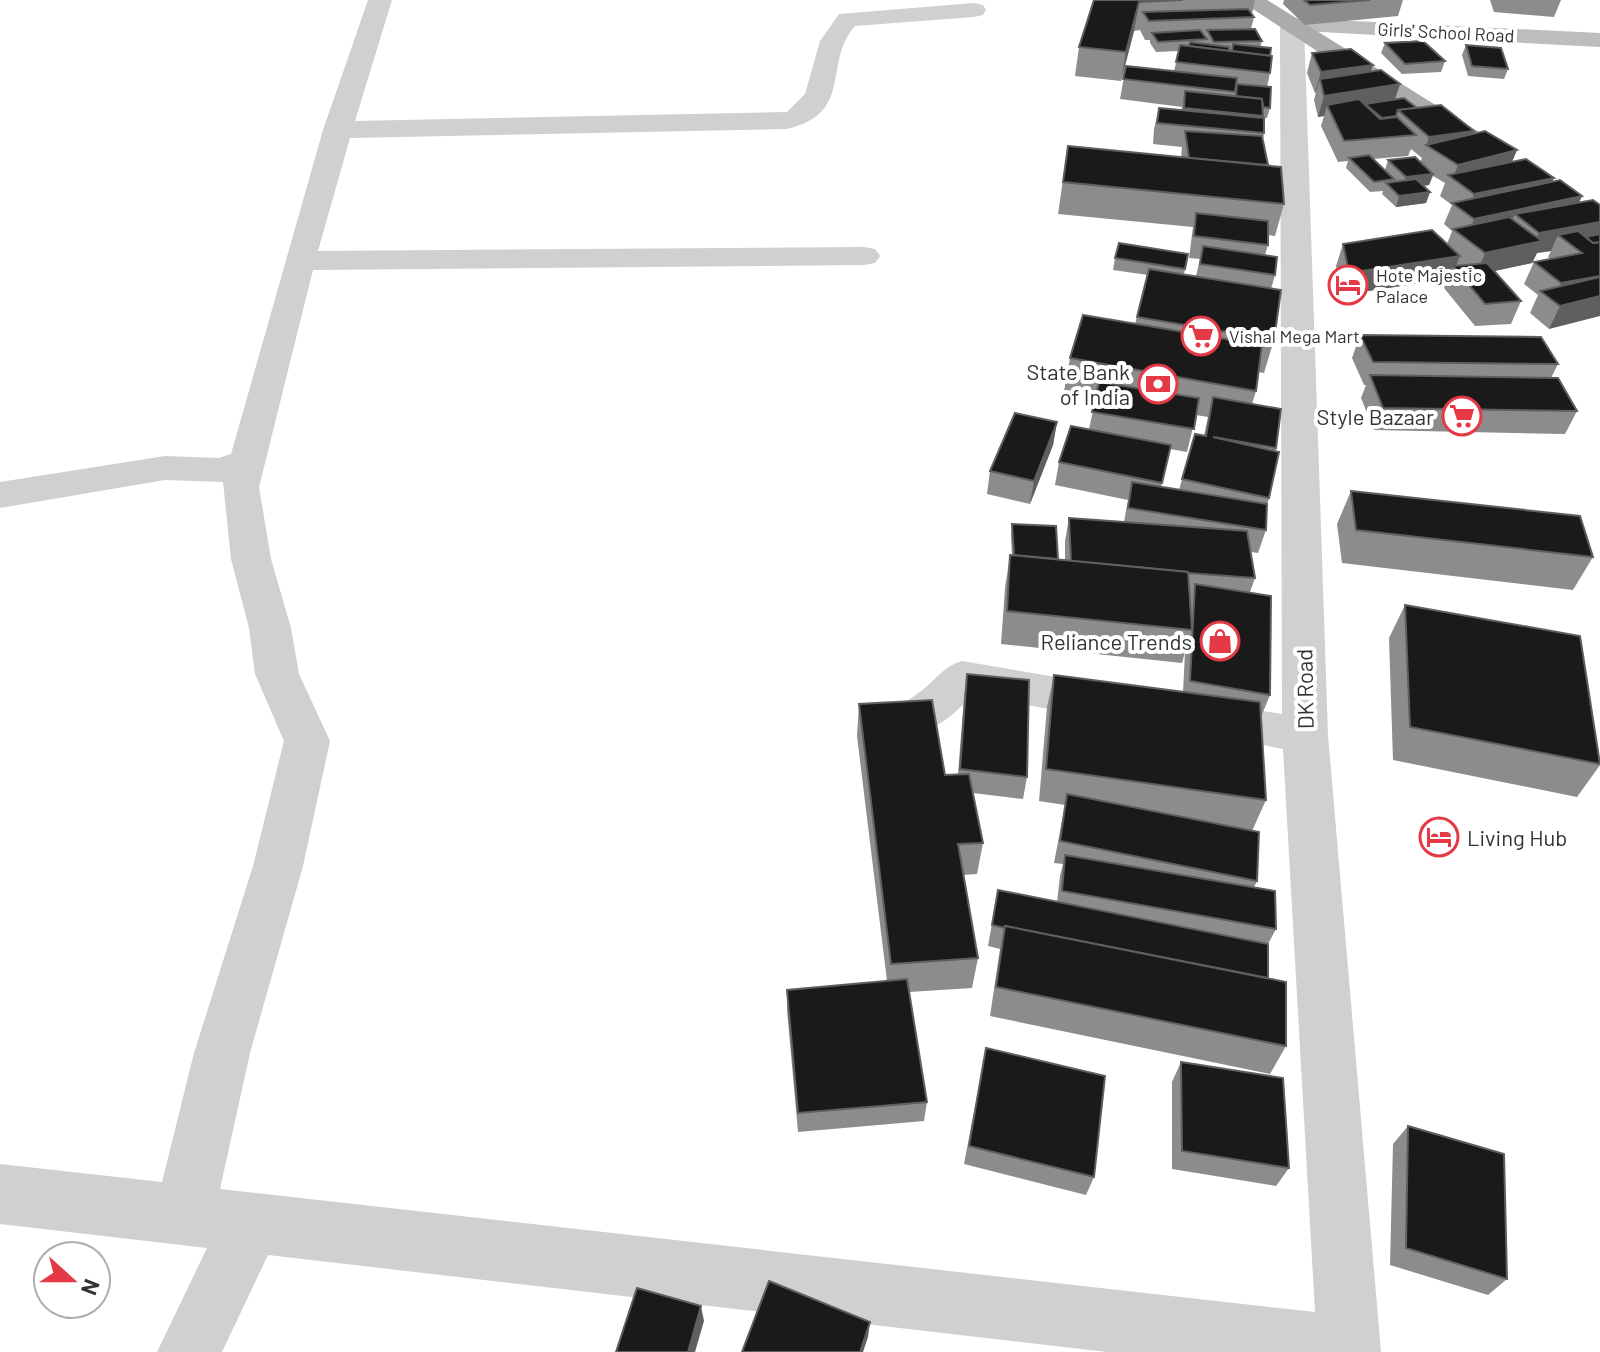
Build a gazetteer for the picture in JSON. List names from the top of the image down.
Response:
{
  "streets": {
    "street": ["Girls' School Road", "DK Road"]
  },
  "crossings": [
    ["Girls' School Road", "DK Road"]
  ],
  "places": {
    "hotel": ["Hote Majestic Palace", "Living Hub"],
    "supermarket": ["Vishal Mega Mart", "Style Bazaar"],
    "bank": ["State Bank of India"],
    "shop": ["Reliance Trends"]
  },
  "north": "right"
}
